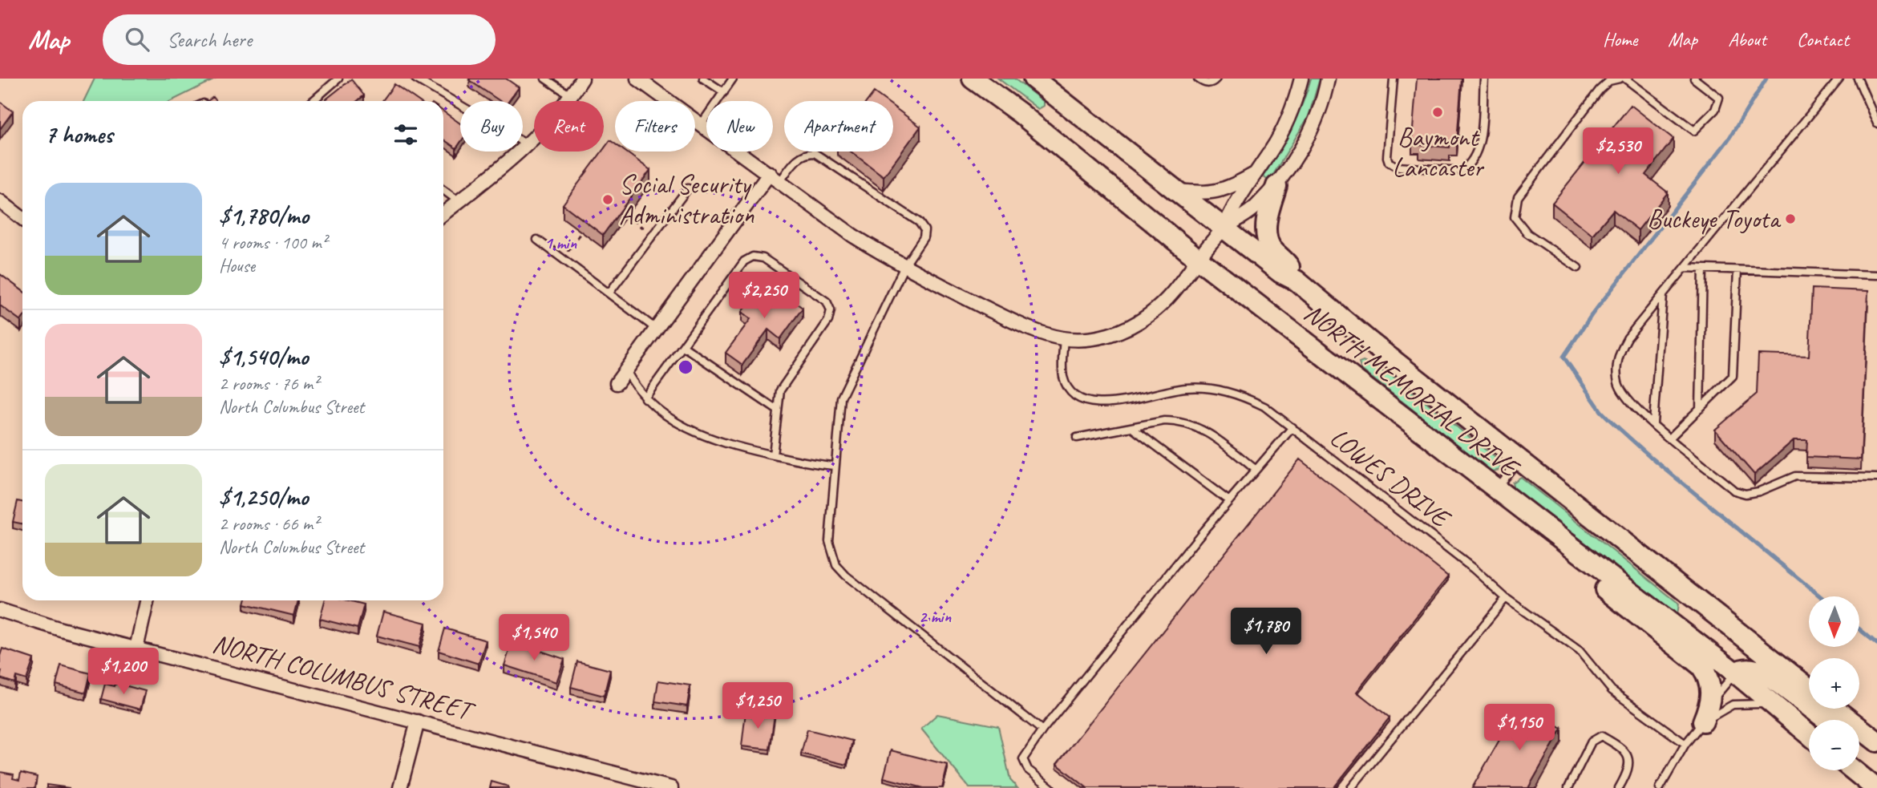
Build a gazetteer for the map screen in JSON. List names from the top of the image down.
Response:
{
  "streets": {
    "main road": ["NORTH MEMORIAL DRIVE"],
    "street": ["NORTH COLUMBUS STREET"],
    "lane": ["LOWES DRIVE"]
  },
  "places": ["Baymont Lancaster", "Social Security Administration", "Buckeye Toyota"],
  "north": "bottom",
  "page": {
    "header": "Map",
    "search": "Search here",
    "nav": [
      "Home",
      "Map",
      "About",
      "Contact"
    ],
    "chip": [
      "Buy",
      "Rent",
      "Filters",
      "New",
      "Apartment"
    ],
    "heading": "7 homes",
    "price": [
      "$2,530",
      "$2,250",
      "$1,780",
      "$1,540",
      "$1,200",
      "$1,250",
      "$1,150"
    ],
    "list": [
      {
        "name": "$1,780/mo",
        "note": "4 rooms · 100 m² · House"
      },
      {
        "name": "$1,540/mo",
        "note": "2 rooms · 76 m² · North Columbus Street"
      },
      {
        "name": "$1,250/mo",
        "note": "2 rooms · 66 m² · North Columbus Street"
      }
    ],
    "map_buttons": ["+", "−"]
  },
  "rings": ["1 min", "2 min"]
}
